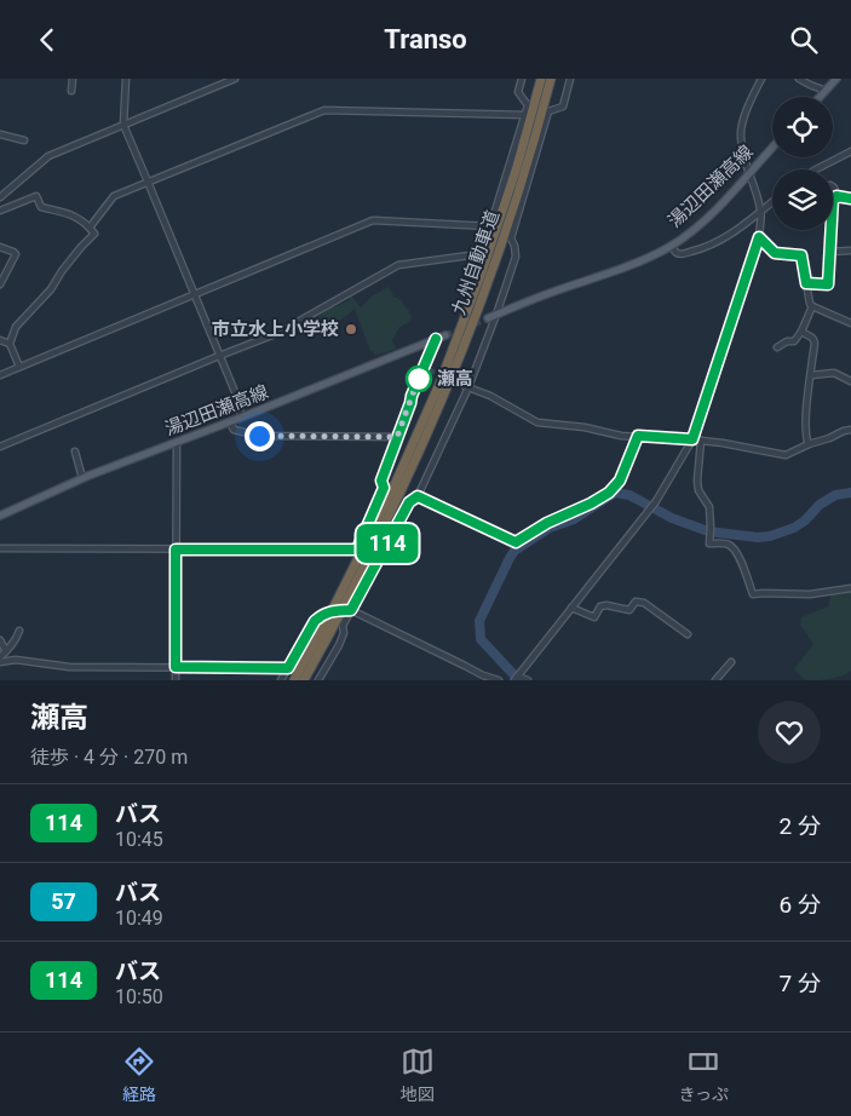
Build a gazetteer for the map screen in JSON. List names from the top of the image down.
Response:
{
  "streets": {
    "highway": ["九州自動車道"],
    "main road": ["湯辺田瀬高線"]
  },
  "places": ["市立水上小学校", "瀬高"],
  "lines": ["bus line 114"],
  "page": {
    "header": "Transo",
    "on_map": "114",
    "heading": ["瀬高", "徒歩 · 4 分 · 270 m"],
    "list": [
      {
        "mark": "114",
        "name": "バス",
        "note": "10:45",
        "value": "2 分"
      },
      {
        "mark": "57",
        "name": "バス",
        "note": "10:49",
        "value": "6 分"
      },
      {
        "mark": "114",
        "name": "バス",
        "note": "10:50",
        "value": "7 分"
      }
    ],
    "tabs": ["経路", "地図", "きっぷ"]
  }
}
